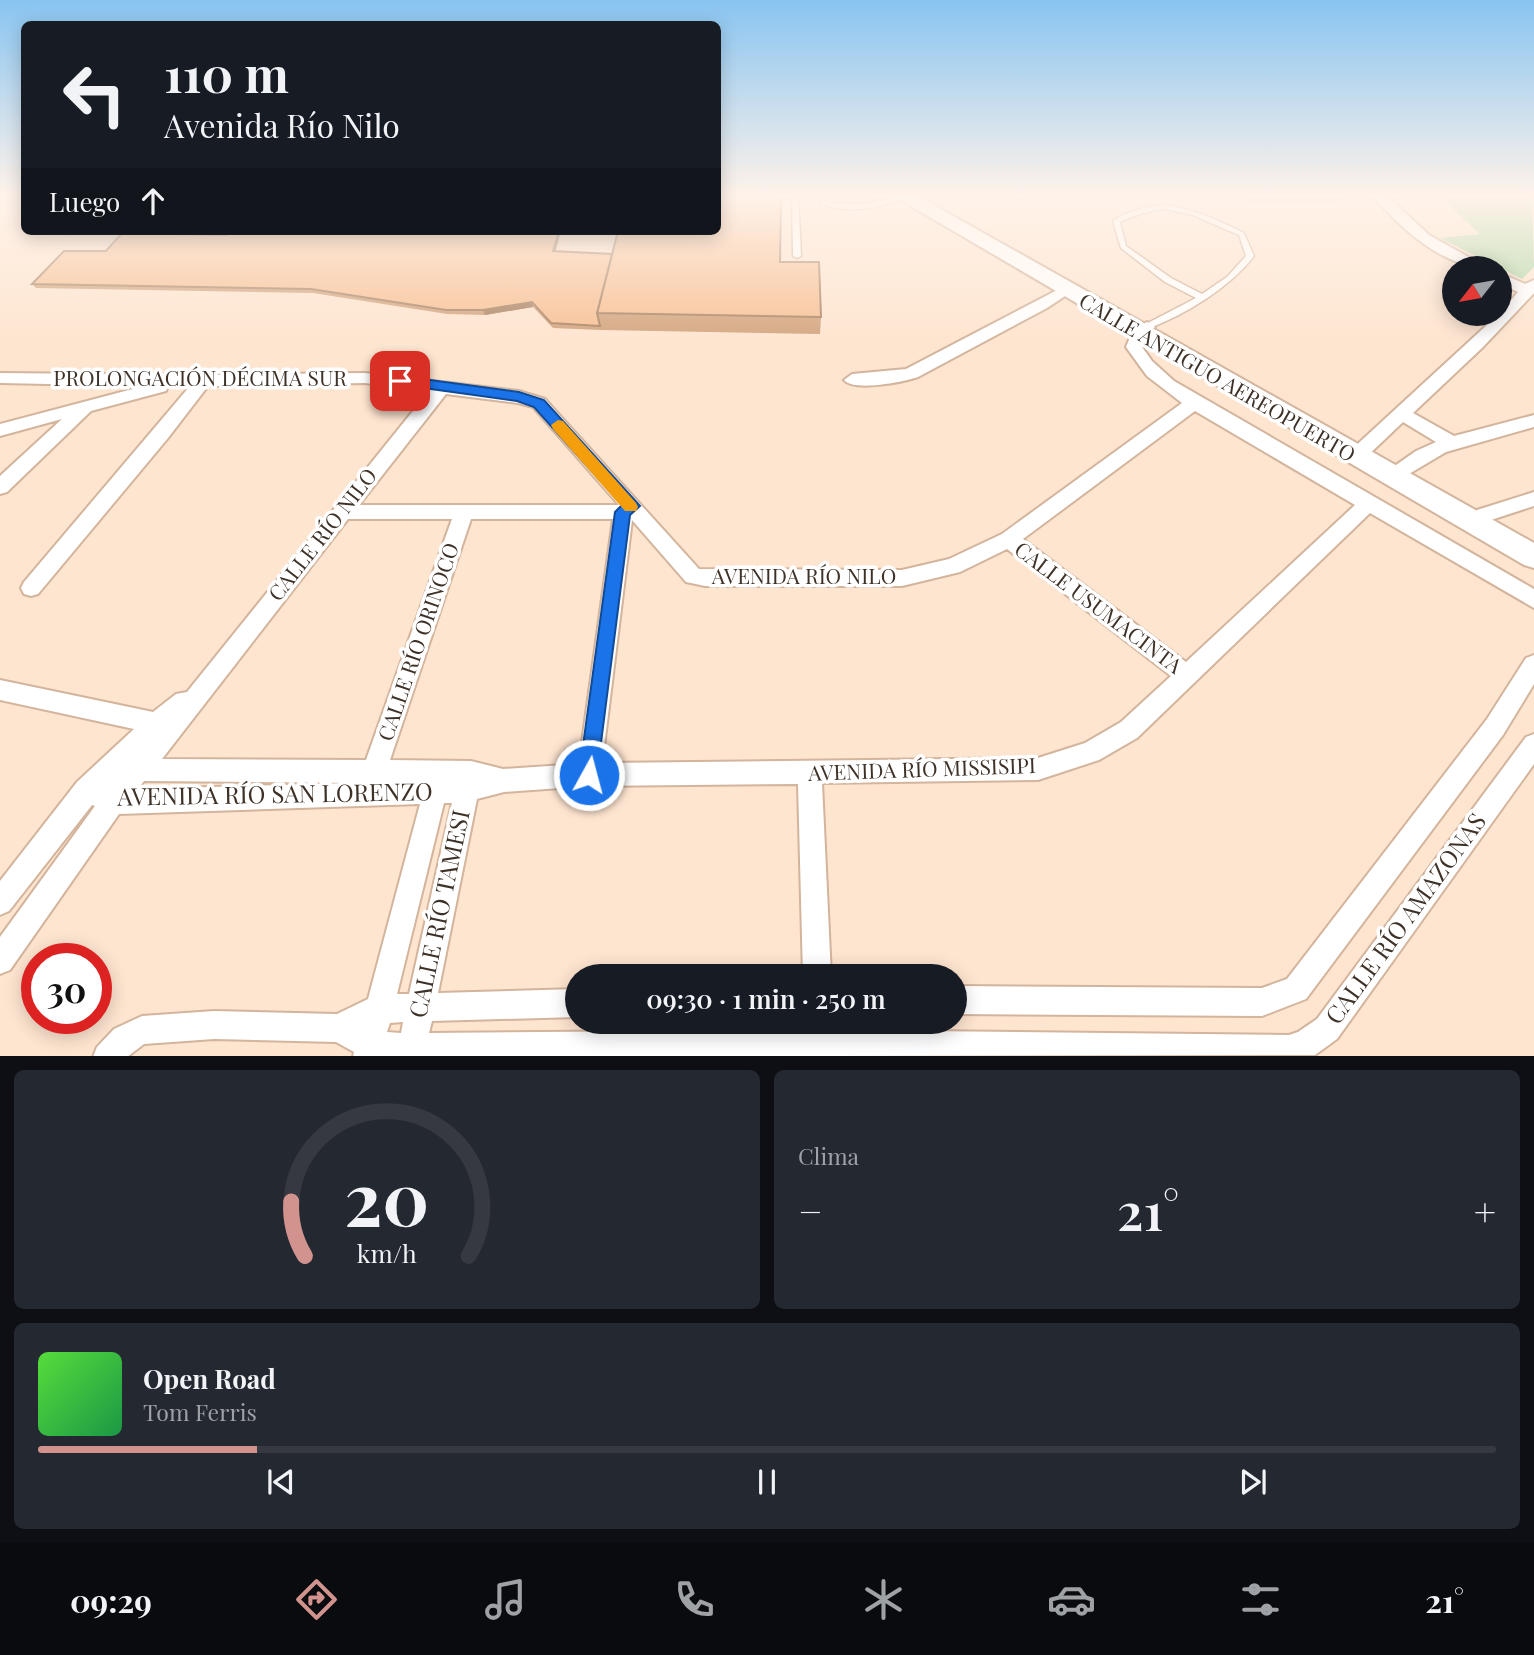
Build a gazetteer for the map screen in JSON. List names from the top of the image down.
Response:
{
  "streets": {
    "main road": ["CALLE ANTIGUO AEREOPUERTO"],
    "street": [
      "PROLONGACIÓN DÉCIMA SUR",
      "CALLE RÍO NILO",
      "AVENIDA RÍO NILO",
      "CALLE USUMACINTA",
      "CALLE RÍO ORINOCO",
      "AVENIDA RÍO MISSISIPI",
      "AVENIDA RÍO SAN LORENZO",
      "CALLE RÍO TAMESI",
      "CALLE RÍO AMAZONAS"
    ]
  },
  "crossings": [
    ["PROLONGACIÓN DÉCIMA SUR", "CALLE RÍO NILO"],
    ["PROLONGACIÓN DÉCIMA SUR", "AVENIDA RÍO NILO"],
    ["CALLE RÍO NILO", "AVENIDA RÍO NILO"],
    ["CALLE RÍO NILO", "AVENIDA RÍO SAN LORENZO"],
    ["AVENIDA RÍO NILO", "CALLE USUMACINTA"],
    ["CALLE USUMACINTA", "AVENIDA RÍO MISSISIPI"],
    ["CALLE RÍO ORINOCO", "AVENIDA RÍO SAN LORENZO"],
    ["AVENIDA RÍO MISSISIPI", "AVENIDA RÍO SAN LORENZO"],
    ["AVENIDA RÍO MISSISIPI", "CALLE RÍO TAMESI"],
    ["AVENIDA RÍO SAN LORENZO", "CALLE RÍO TAMESI"],
    ["CALLE RÍO TAMESI", "CALLE RÍO AMAZONAS"]
  ],
  "north": "bottom left",
  "page": {
    "turn": ["110 m", "Avenida Río Nilo"],
    "then": "Luego",
    "limit": "30",
    "trip": "09:30 · 1 min · 250 m",
    "tile": "Clima",
    "heat": ["−", "21°", "+"],
    "song": ["Open Road", "Tom Ferris"],
    "tabs": ["09:29", "21°"],
    "gauge": ["20", "km/h"]
  }
}
